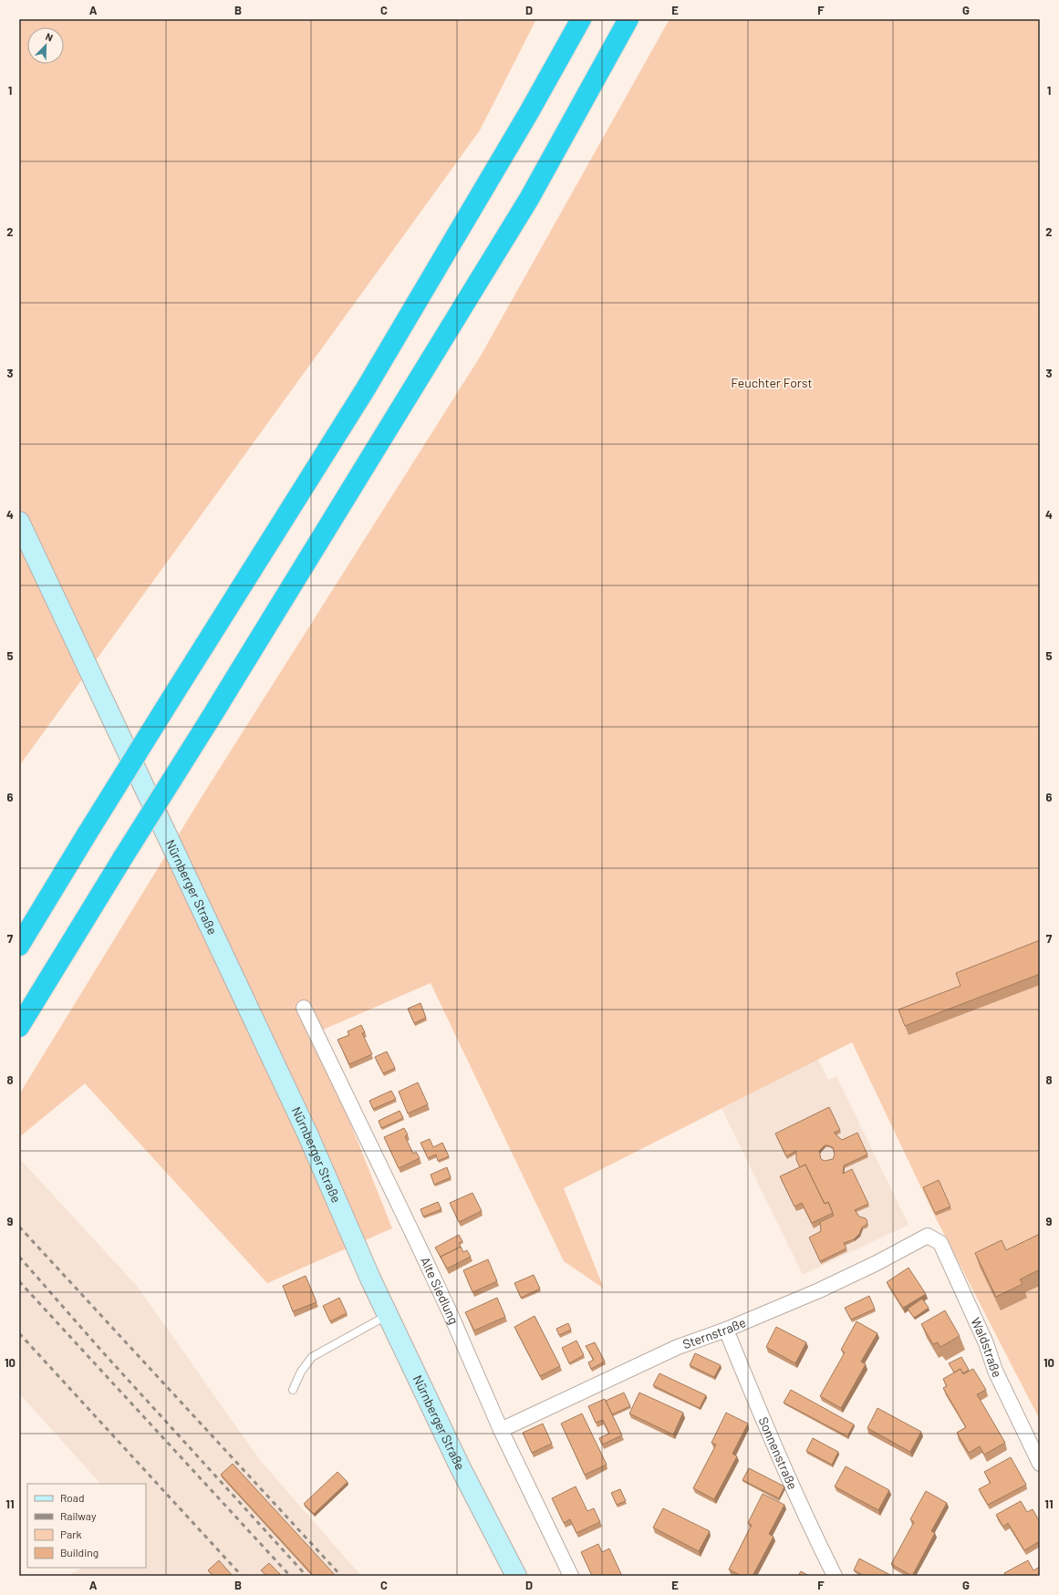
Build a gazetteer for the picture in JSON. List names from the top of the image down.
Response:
{
  "streets": {
    "main road": ["Nürnberger Straße"],
    "street": [
      "Alte Siedlung",
      "Sternstraße",
      "Waldstraße",
      "Sonnenstraße"
    ]
  },
  "crossings": [
    ["Alte Siedlung", "Sternstraße"],
    ["Sternstraße", "Waldstraße"],
    ["Sternstraße", "Sonnenstraße"]
  ],
  "parks": ["Feuchter Forst"],
  "legend": [
    "Road",
    "Railway",
    "Park",
    "Building"
  ],
  "north": "top right",
  "grid": {
    "columns": [
      "A",
      "B",
      "C",
      "D",
      "E",
      "F",
      "G"
    ],
    "rows": [
      "1",
      "2",
      "3",
      "4",
      "5",
      "6",
      "7",
      "8",
      "9",
      "10",
      "11"
    ]
  }
}
